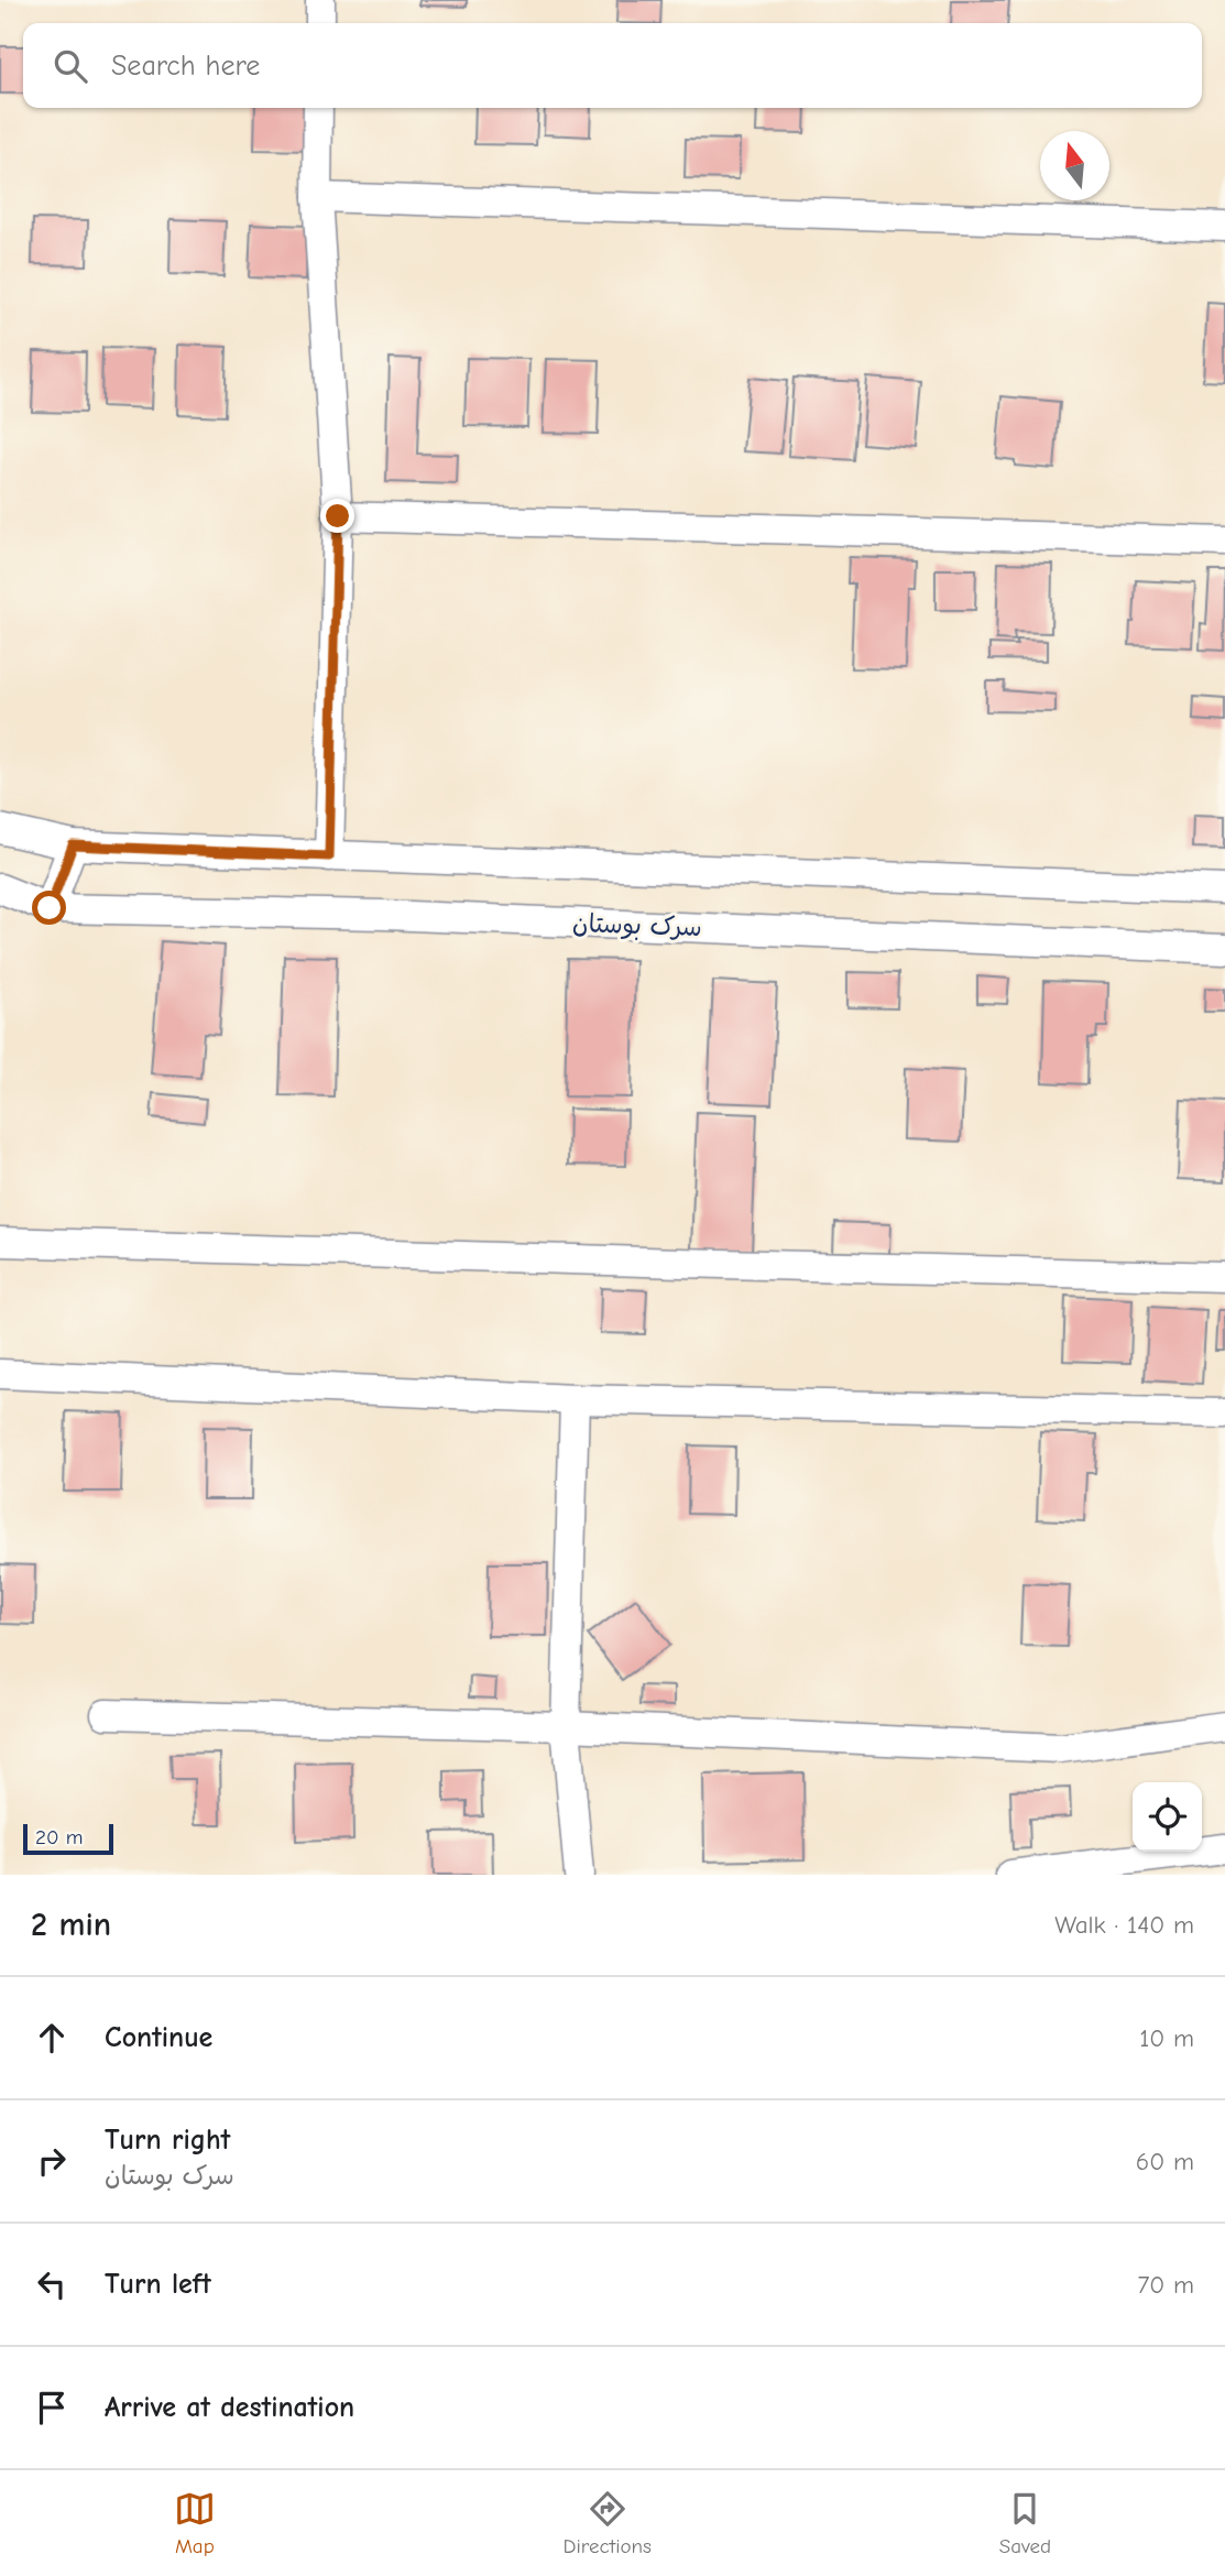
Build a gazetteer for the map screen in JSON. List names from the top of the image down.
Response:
{
  "streets": {
    "street": ["سرک بوستان"]
  },
  "scale_bar": "20 m",
  "north": "top",
  "page": {
    "search": "Search here",
    "scale": "20 m",
    "heading": ["2 min", "Walk · 140 m"],
    "list": [
      ["Continue", "10 m"],
      ["Turn right", "سرک بوستان", "60 m"],
      ["Turn left", "70 m"],
      "Arrive at destination"
    ],
    "nav": ["Map", "Directions", "Saved"]
  }
}
